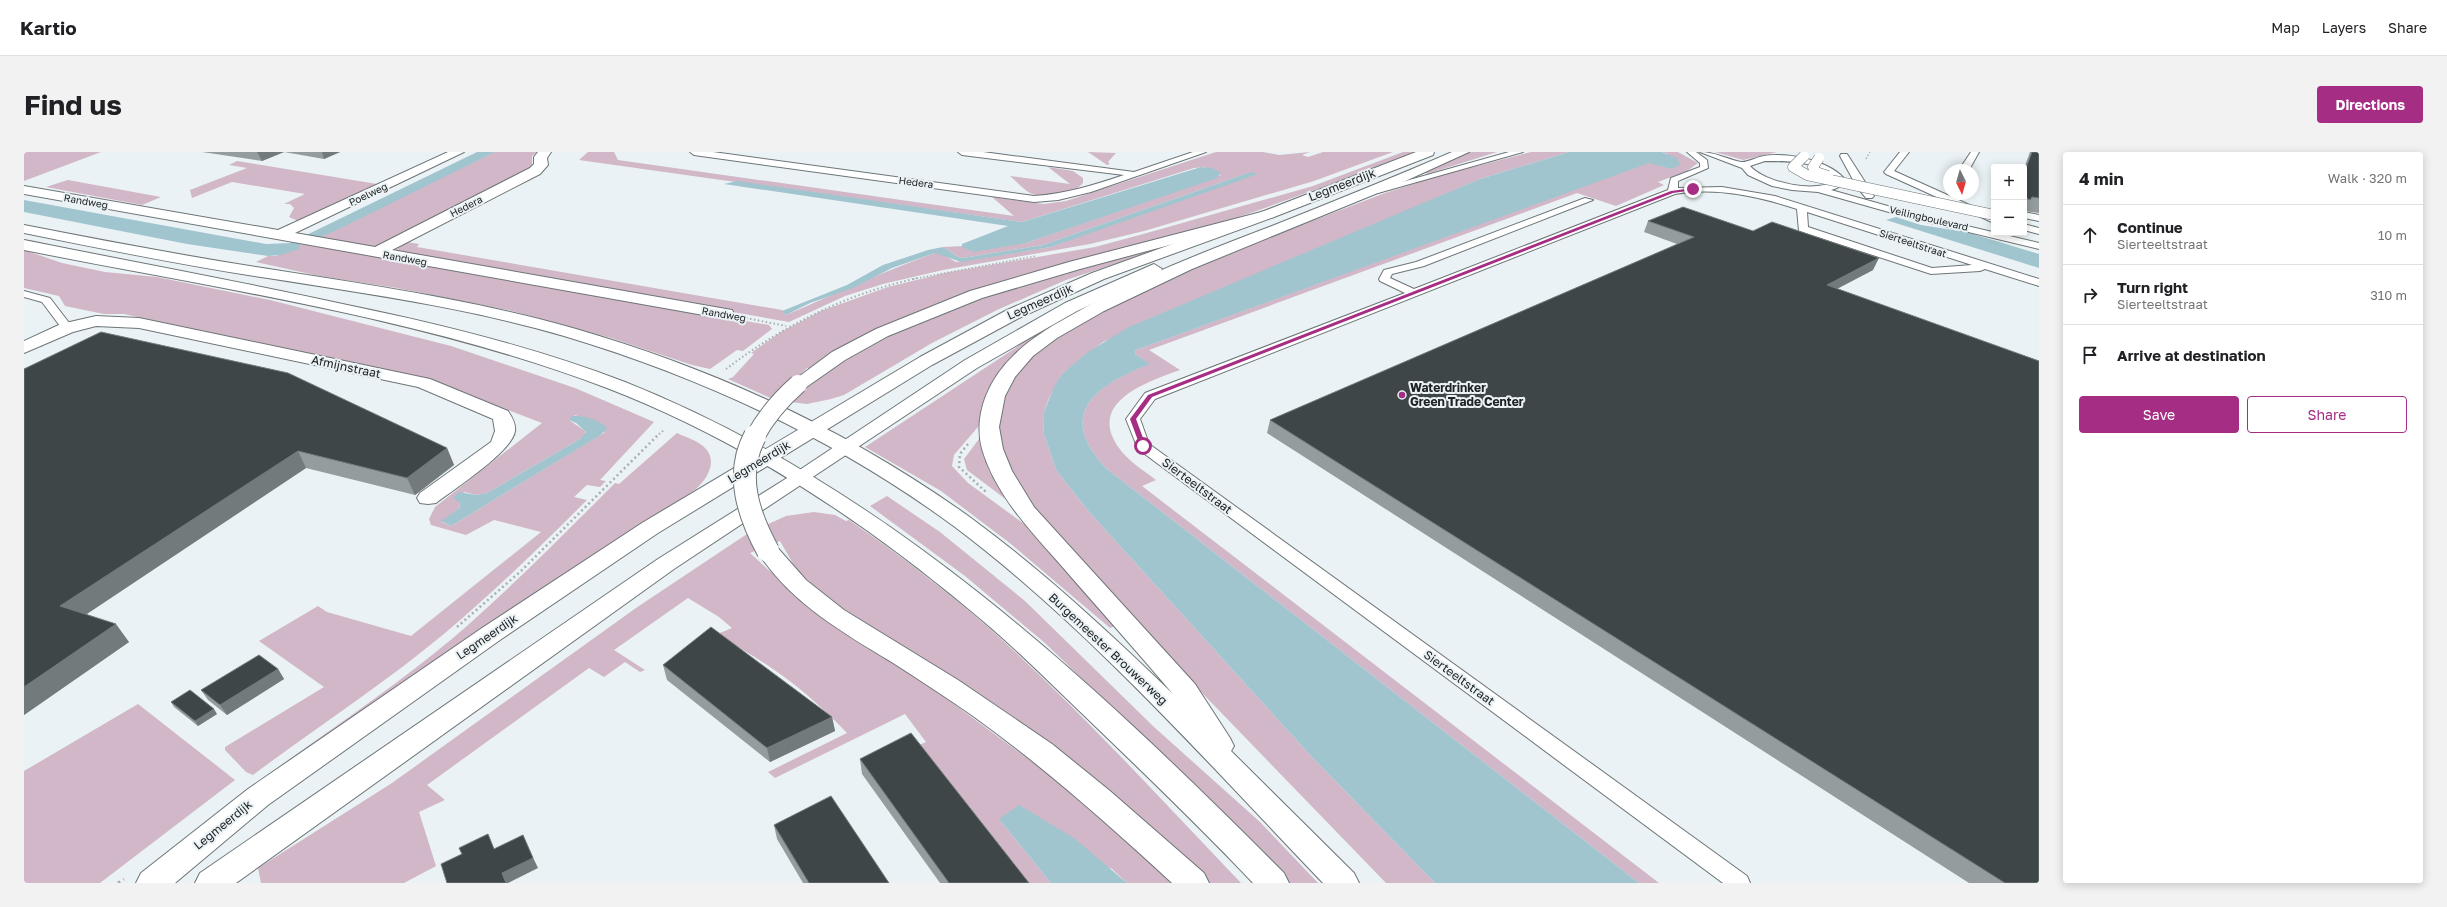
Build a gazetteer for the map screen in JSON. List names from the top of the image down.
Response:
{
  "streets": {
    "main road": [
      "Hedera",
      "Legmeerdijk",
      "Poelweg",
      "Randweg",
      "Afmijnstraat",
      "Burgemeester Brouwerweg"
    ],
    "lane": ["Veilingboulevard", "Sierteeltstraat"]
  },
  "crossings": [
    ["Hedera", "Randweg"],
    ["Legmeerdijk", "Burgemeester Brouwerweg"],
    ["Poelweg", "Randweg"]
  ],
  "places": ["Waterdrinker Green Trade Center"],
  "north": "bottom",
  "page": {
    "header": "Kartio",
    "nav": ["Map", "Layers", "Share"],
    "buttons": [
      "Directions",
      ["Save", "Share"]
    ],
    "title": "Find us",
    "heading": ["4 min", "Walk · 320 m"],
    "map_buttons": ["+", "−"],
    "list": [
      ["Continue", "Sierteeltstraat", "10 m"],
      ["Turn right", "Sierteeltstraat", "310 m"],
      "Arrive at destination"
    ]
  }
}
